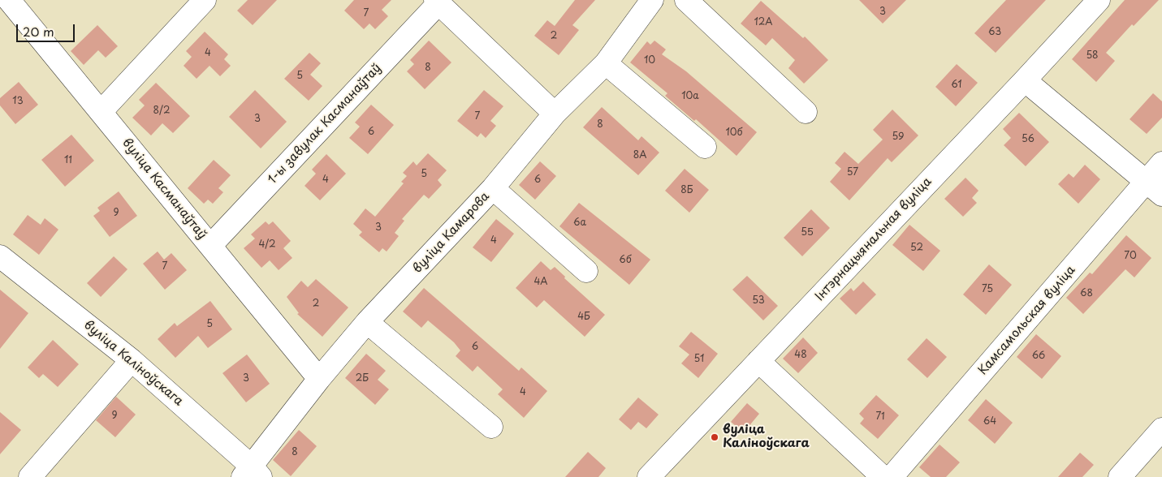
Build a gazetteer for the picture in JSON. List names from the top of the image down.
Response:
{
  "streets": {
    "street": [
      "1-ы завулак Касманаўтаў",
      "вуліца Касманаўтаў",
      "вуліца Камарова",
      "Інтэрнацыянальная вуліца",
      "Камсамольская вуліца",
      "вуліца Каліноўскага"
    ]
  },
  "crossings": [
    ["1-ы завулак Касманаўтаў", "вуліца Касманаўтаў"],
    ["вуліца Касманаўтаў", "вуліца Камарова"],
    ["вуліца Камарова", "вуліца Каліноўскага"]
  ],
  "places": ["вуліца Каліноўскага"],
  "house_numbers": [
    "3",
    "7",
    "12А",
    "63",
    "2",
    "4",
    "58",
    "10",
    "8",
    "5",
    "61",
    "10а",
    "13",
    "8/2",
    "7",
    "3",
    "8",
    "6",
    "10б",
    "59",
    "56",
    "8А",
    "11",
    "57",
    "5",
    "4",
    "6",
    "8Б",
    "9",
    "6а",
    "3",
    "55",
    "4",
    "4/2",
    "52",
    "70",
    "6б",
    "7",
    "4А",
    "75",
    "68",
    "53",
    "2",
    "4Б",
    "5",
    "6",
    "48",
    "66",
    "51",
    "3",
    "2Б",
    "4",
    "9",
    "71",
    "64",
    "8"
  ],
  "scale_bar": "20 m"
}
